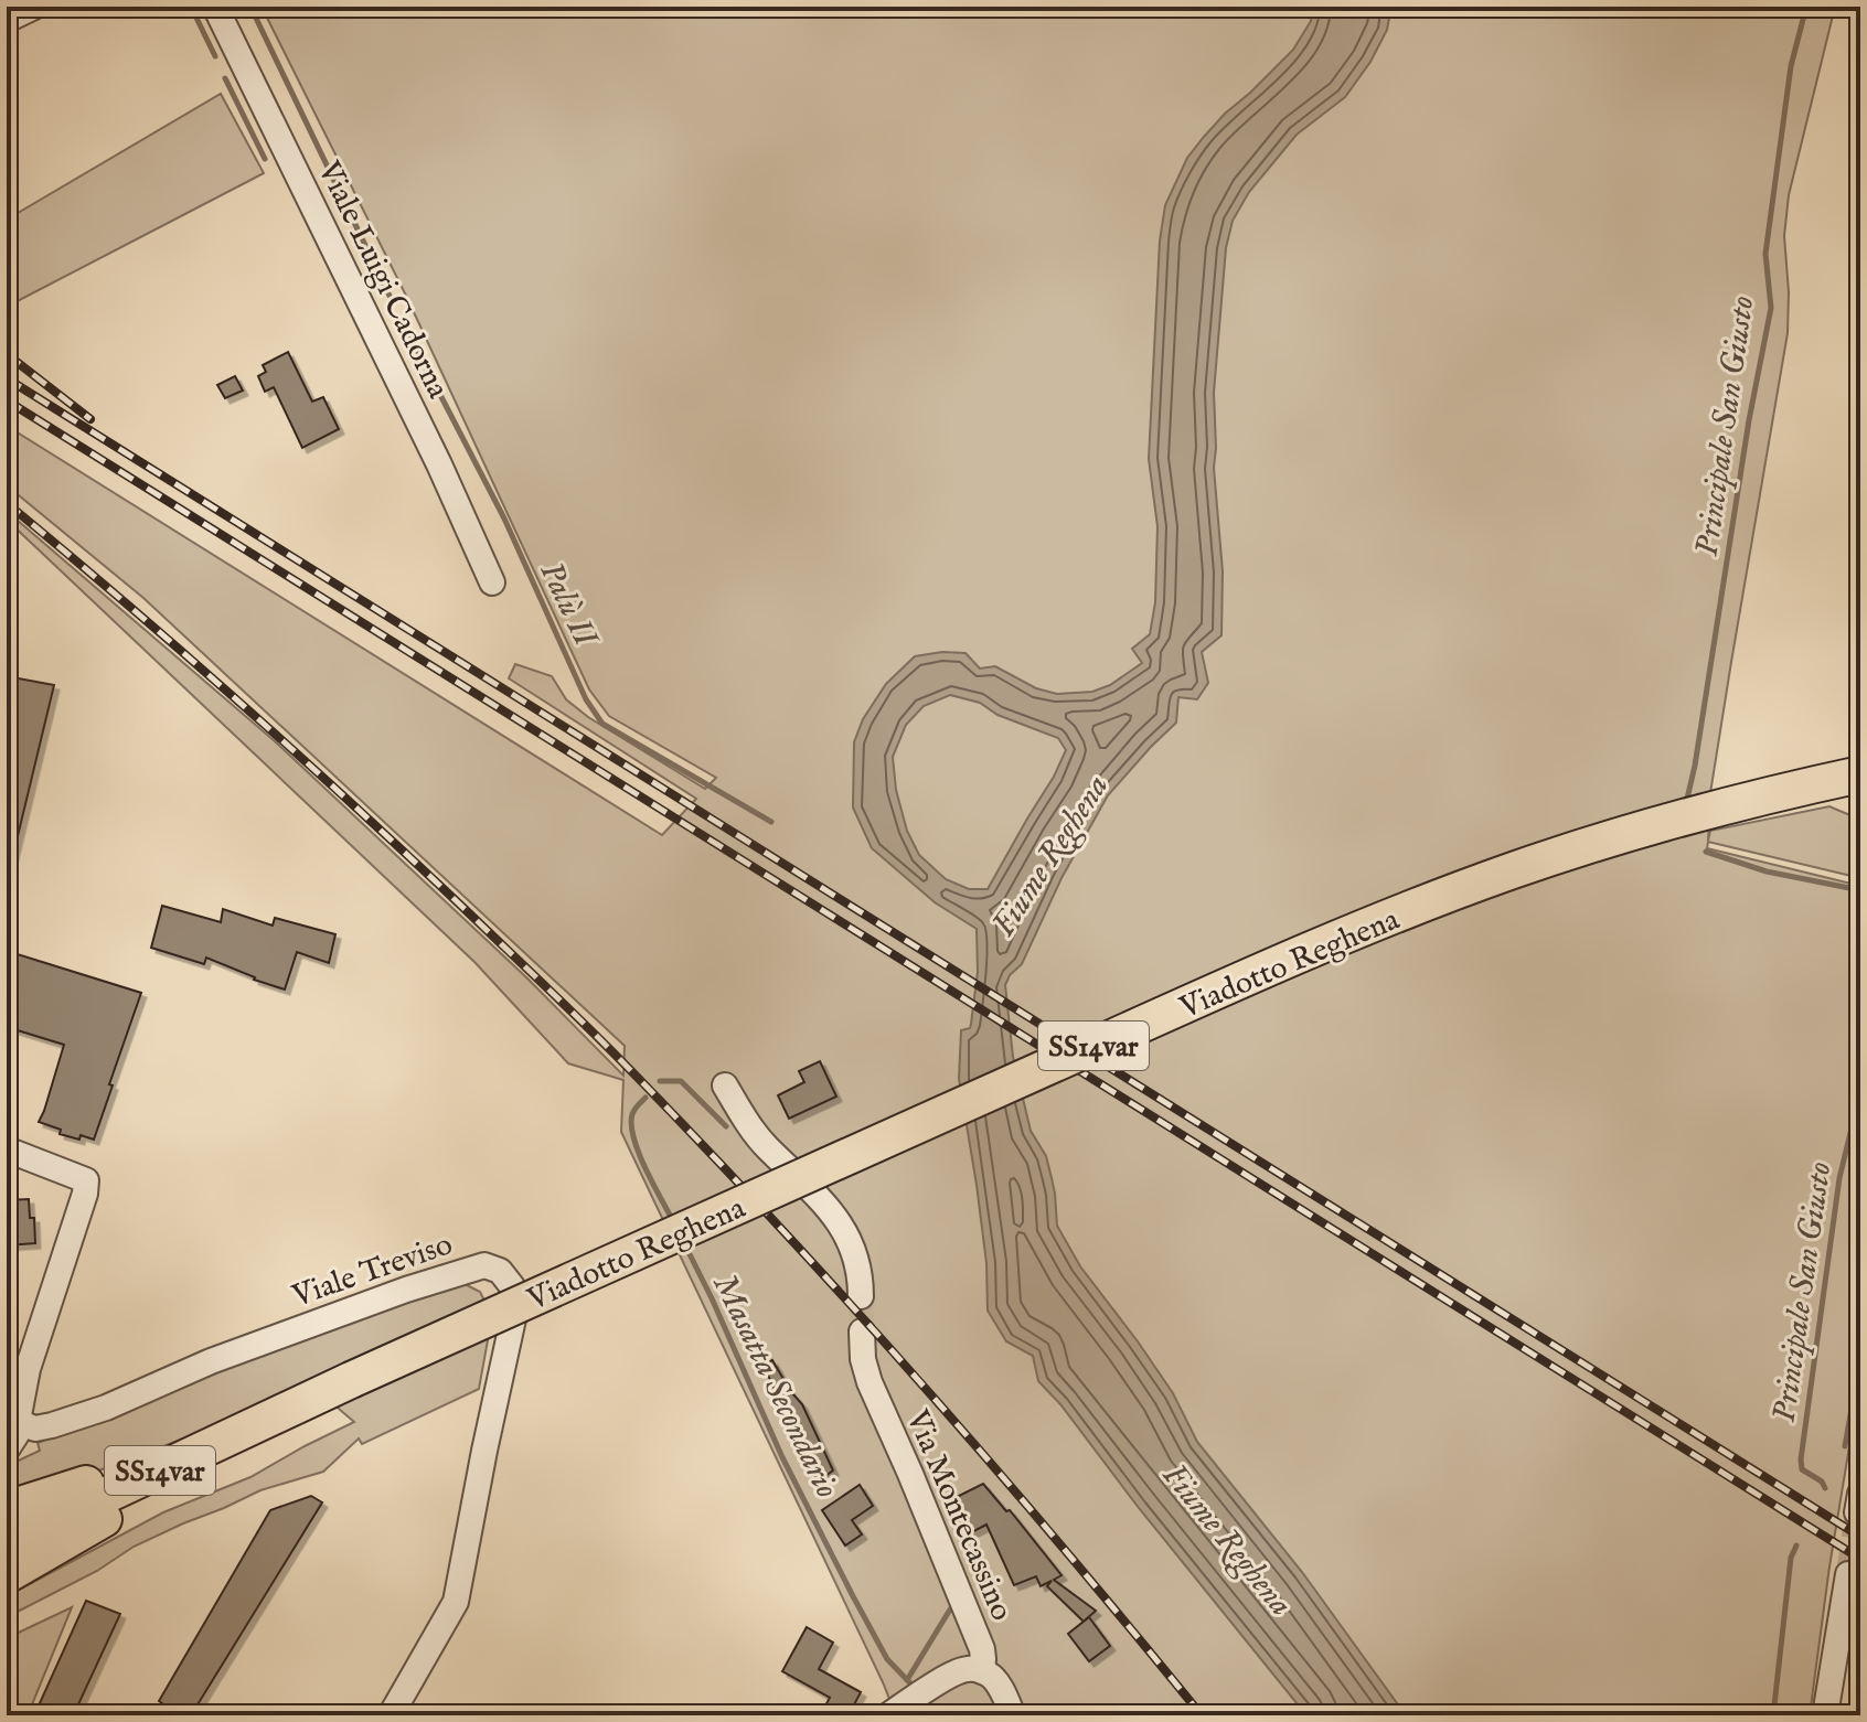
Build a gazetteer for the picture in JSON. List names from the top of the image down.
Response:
{
  "streets": {
    "highway": ["Viadotto Reghena", "SS14var"],
    "street": ["Viale Luigi Cadorna", "Viale Treviso", "Via Montecassino"]
  },
  "crossings": [
    ["Viadotto Reghena", "SS14var"]
  ],
  "water": [
    "Principale San Giusto",
    "Palù II",
    "Fiume Reghena",
    "Masatta Secondario"
  ]
}
